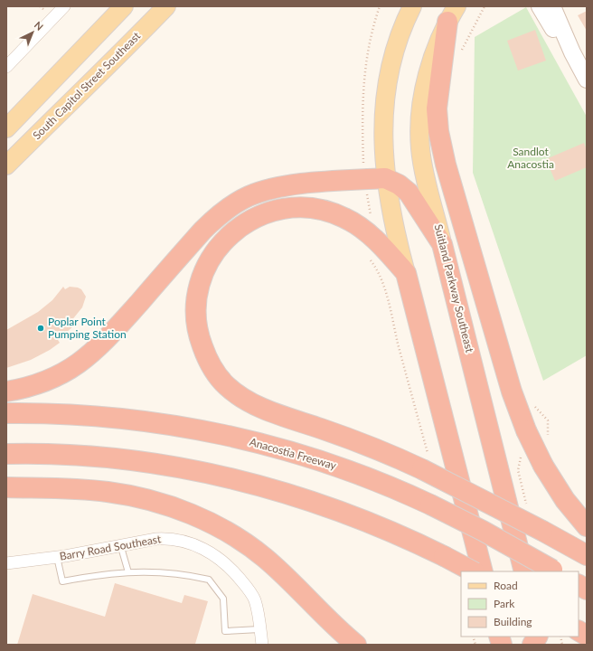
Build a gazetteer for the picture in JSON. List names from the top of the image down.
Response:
{
  "streets": {
    "highway": ["Suitland Parkway Southeast", "Anacostia Freeway"],
    "main road": ["South Capitol Street Southeast"],
    "street": ["Barry Road Southeast"]
  },
  "parks": ["Sandlot Anacostia"],
  "places": ["Poplar Point Pumping Station"],
  "legend": ["Road", "Park", "Building"],
  "north": "top right"
}
